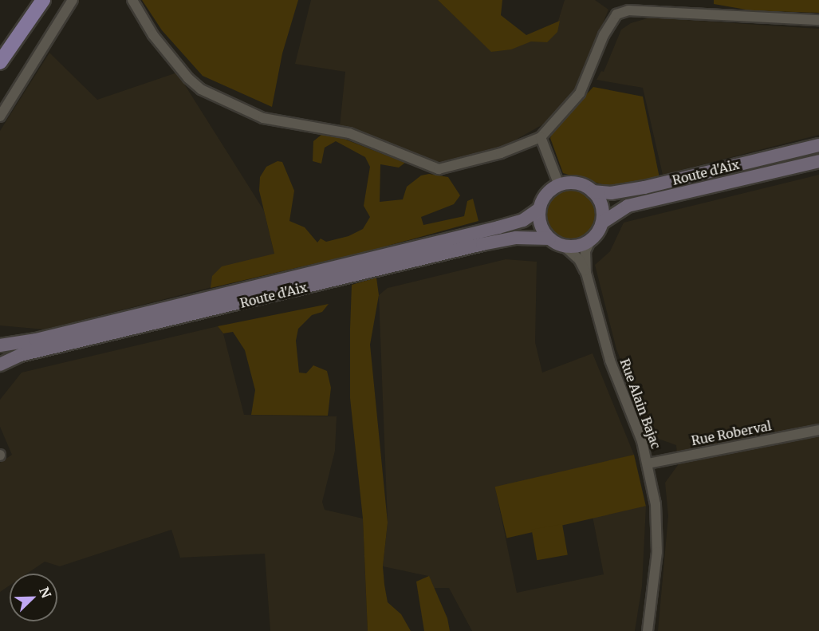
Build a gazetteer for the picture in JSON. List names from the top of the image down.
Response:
{
  "streets": {
    "main road": ["Route d'Aix"],
    "street": ["Rue Alain Bajac", "Rue Roberval"]
  },
  "crossings": [
    ["Rue Alain Bajac", "Rue Roberval"]
  ],
  "north": "top right"
}
